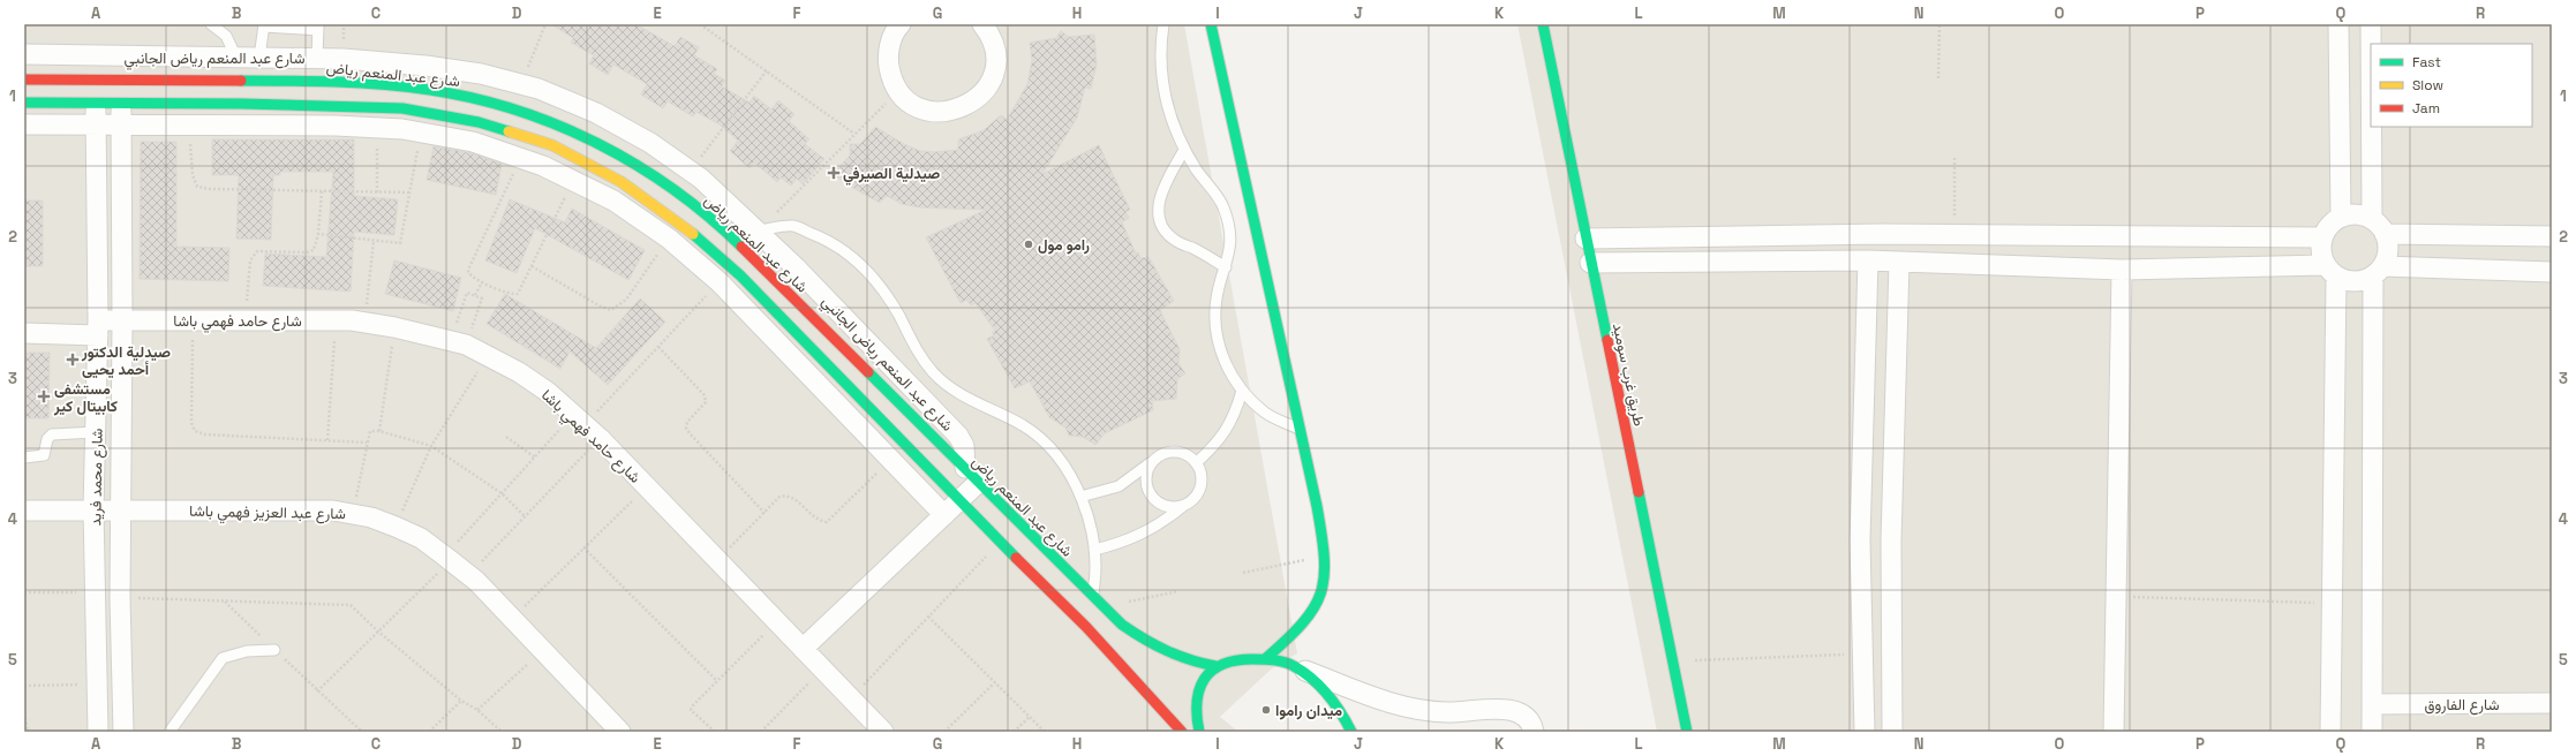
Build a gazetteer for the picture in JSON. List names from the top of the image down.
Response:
{
  "streets": {
    "street": [
      "شارع عبد المنعم رياض الجانبي",
      "شارع عبد المنعم رياض",
      "شارع حامد فهمي باشا",
      "طريق غرب سوميد",
      "شارع محمد فريد",
      "شارع عبد العزيز فهمي باشا",
      "شارع الفاروق"
    ]
  },
  "crossings": [
    ["شارع عبد المنعم رياض الجانبي", "شارع عبد المنعم رياض"],
    ["شارع عبد المنعم رياض الجانبي", "شارع محمد فريد"],
    ["شارع عبد المنعم رياض", "شارع محمد فريد"],
    ["شارع حامد فهمي باشا", "شارع محمد فريد"],
    ["شارع محمد فريد", "شارع عبد العزيز فهمي باشا"]
  ],
  "places": {
    "health": ["صيدلية الصيرفي", "صيدلية الدكتور أحمد يحيى", "مستشفى كابيتال كير"],
    "other": ["رامو مول", "ميدان راموا"]
  },
  "legend": ["Fast", "Slow", "Jam"],
  "grid": {
    "columns": [
      "A",
      "B",
      "C",
      "D",
      "E",
      "F",
      "G",
      "H",
      "I",
      "J",
      "K",
      "L",
      "M",
      "N",
      "O",
      "P",
      "Q",
      "R"
    ],
    "rows": [
      "1",
      "2",
      "3",
      "4",
      "5"
    ]
  }
}
